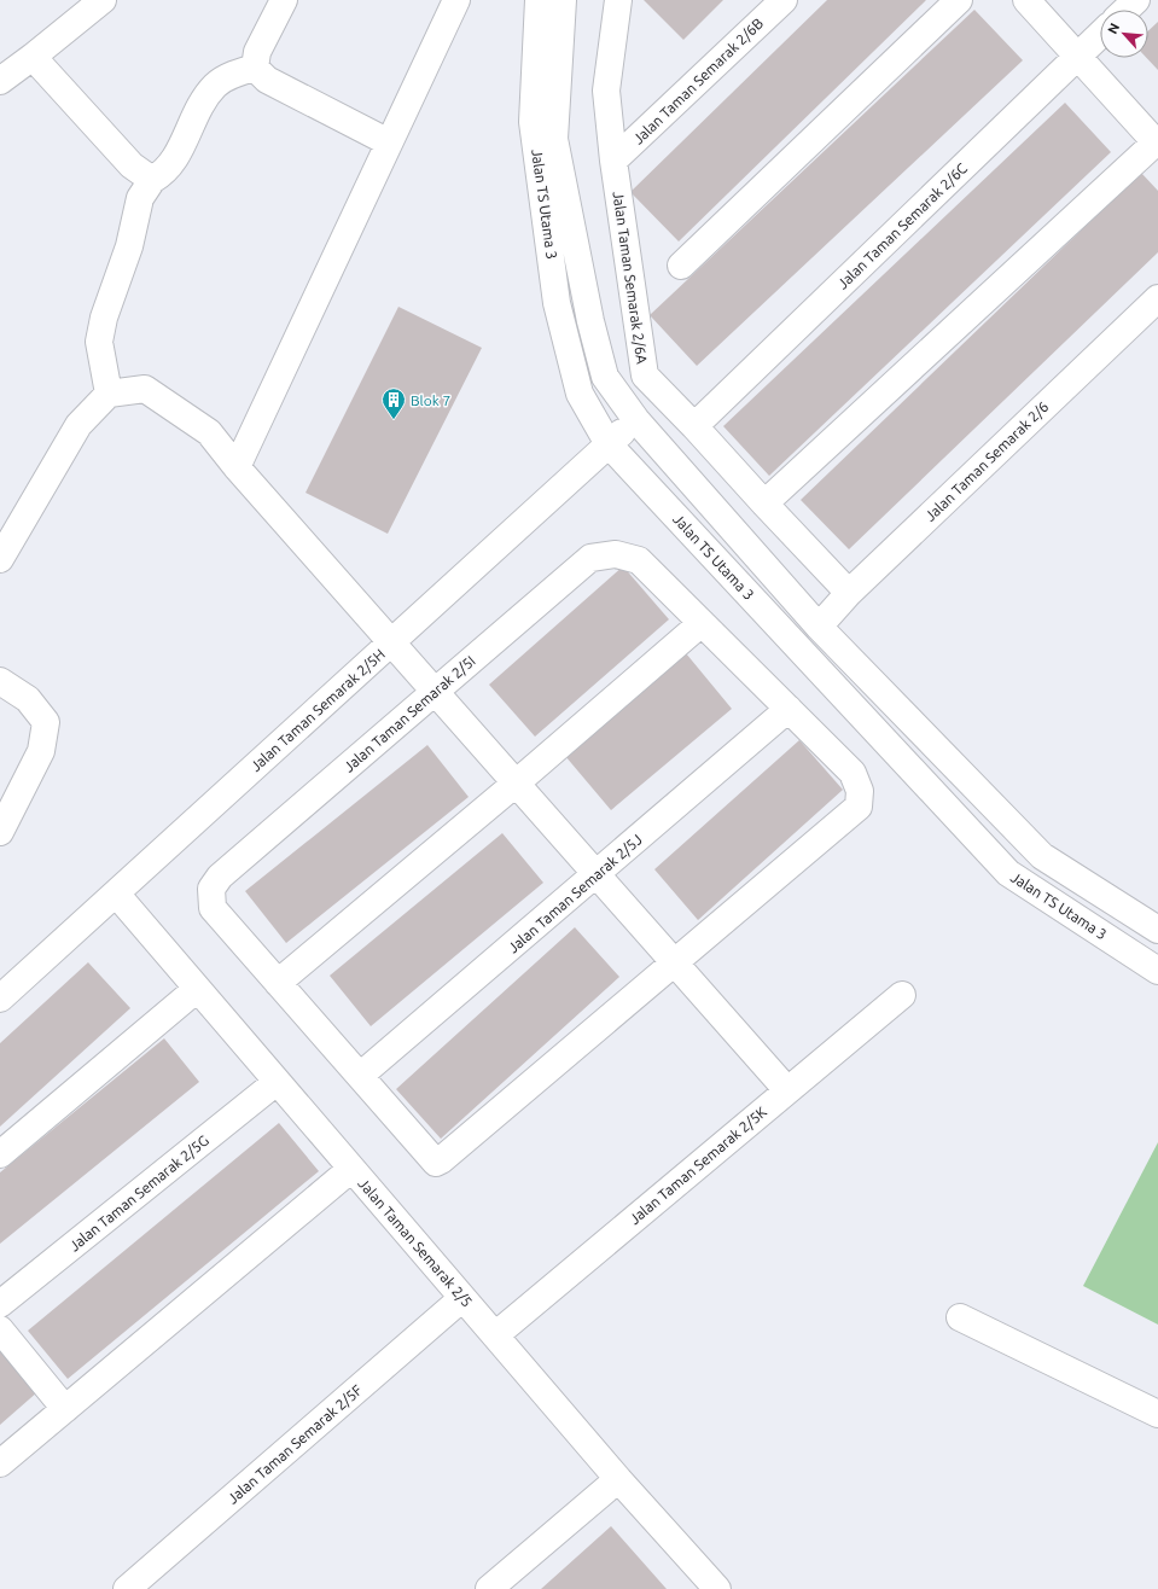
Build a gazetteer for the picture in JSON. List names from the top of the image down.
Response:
{
  "streets": {
    "street": [
      "Jalan Taman Semarak 2/6B",
      "Jalan TS Utama 3",
      "Jalan Taman Semarak 2/6C",
      "Jalan Taman Semarak 2/6A",
      "Jalan Taman Semarak 2/6",
      "Jalan Taman Semarak 2/5H",
      "Jalan Taman Semarak 2/5I",
      "Jalan Taman Semarak 2/5J",
      "Jalan Taman Semarak 2/5K",
      "Jalan Taman Semarak 2/5G",
      "Jalan Taman Semarak 2/5",
      "Jalan Taman Semarak 2/5F"
    ]
  },
  "crossings": [
    ["Jalan Taman Semarak 2/6B", "Jalan Taman Semarak 2/6A"],
    ["Jalan TS Utama 3", "Jalan Taman Semarak 2/6"],
    ["Jalan TS Utama 3", "Jalan Taman Semarak 2/5H"],
    ["Jalan Taman Semarak 2/6C", "Jalan Taman Semarak 2/6A"],
    ["Jalan Taman Semarak 2/6A", "Jalan Taman Semarak 2/6"],
    ["Jalan Taman Semarak 2/5H", "Jalan Taman Semarak 2/5"],
    ["Jalan Taman Semarak 2/5K", "Jalan Taman Semarak 2/5"],
    ["Jalan Taman Semarak 2/5G", "Jalan Taman Semarak 2/5"],
    ["Jalan Taman Semarak 2/5", "Jalan Taman Semarak 2/5F"]
  ],
  "places": {
    "building": ["Blok 7"]
  },
  "north": "top left"
}
